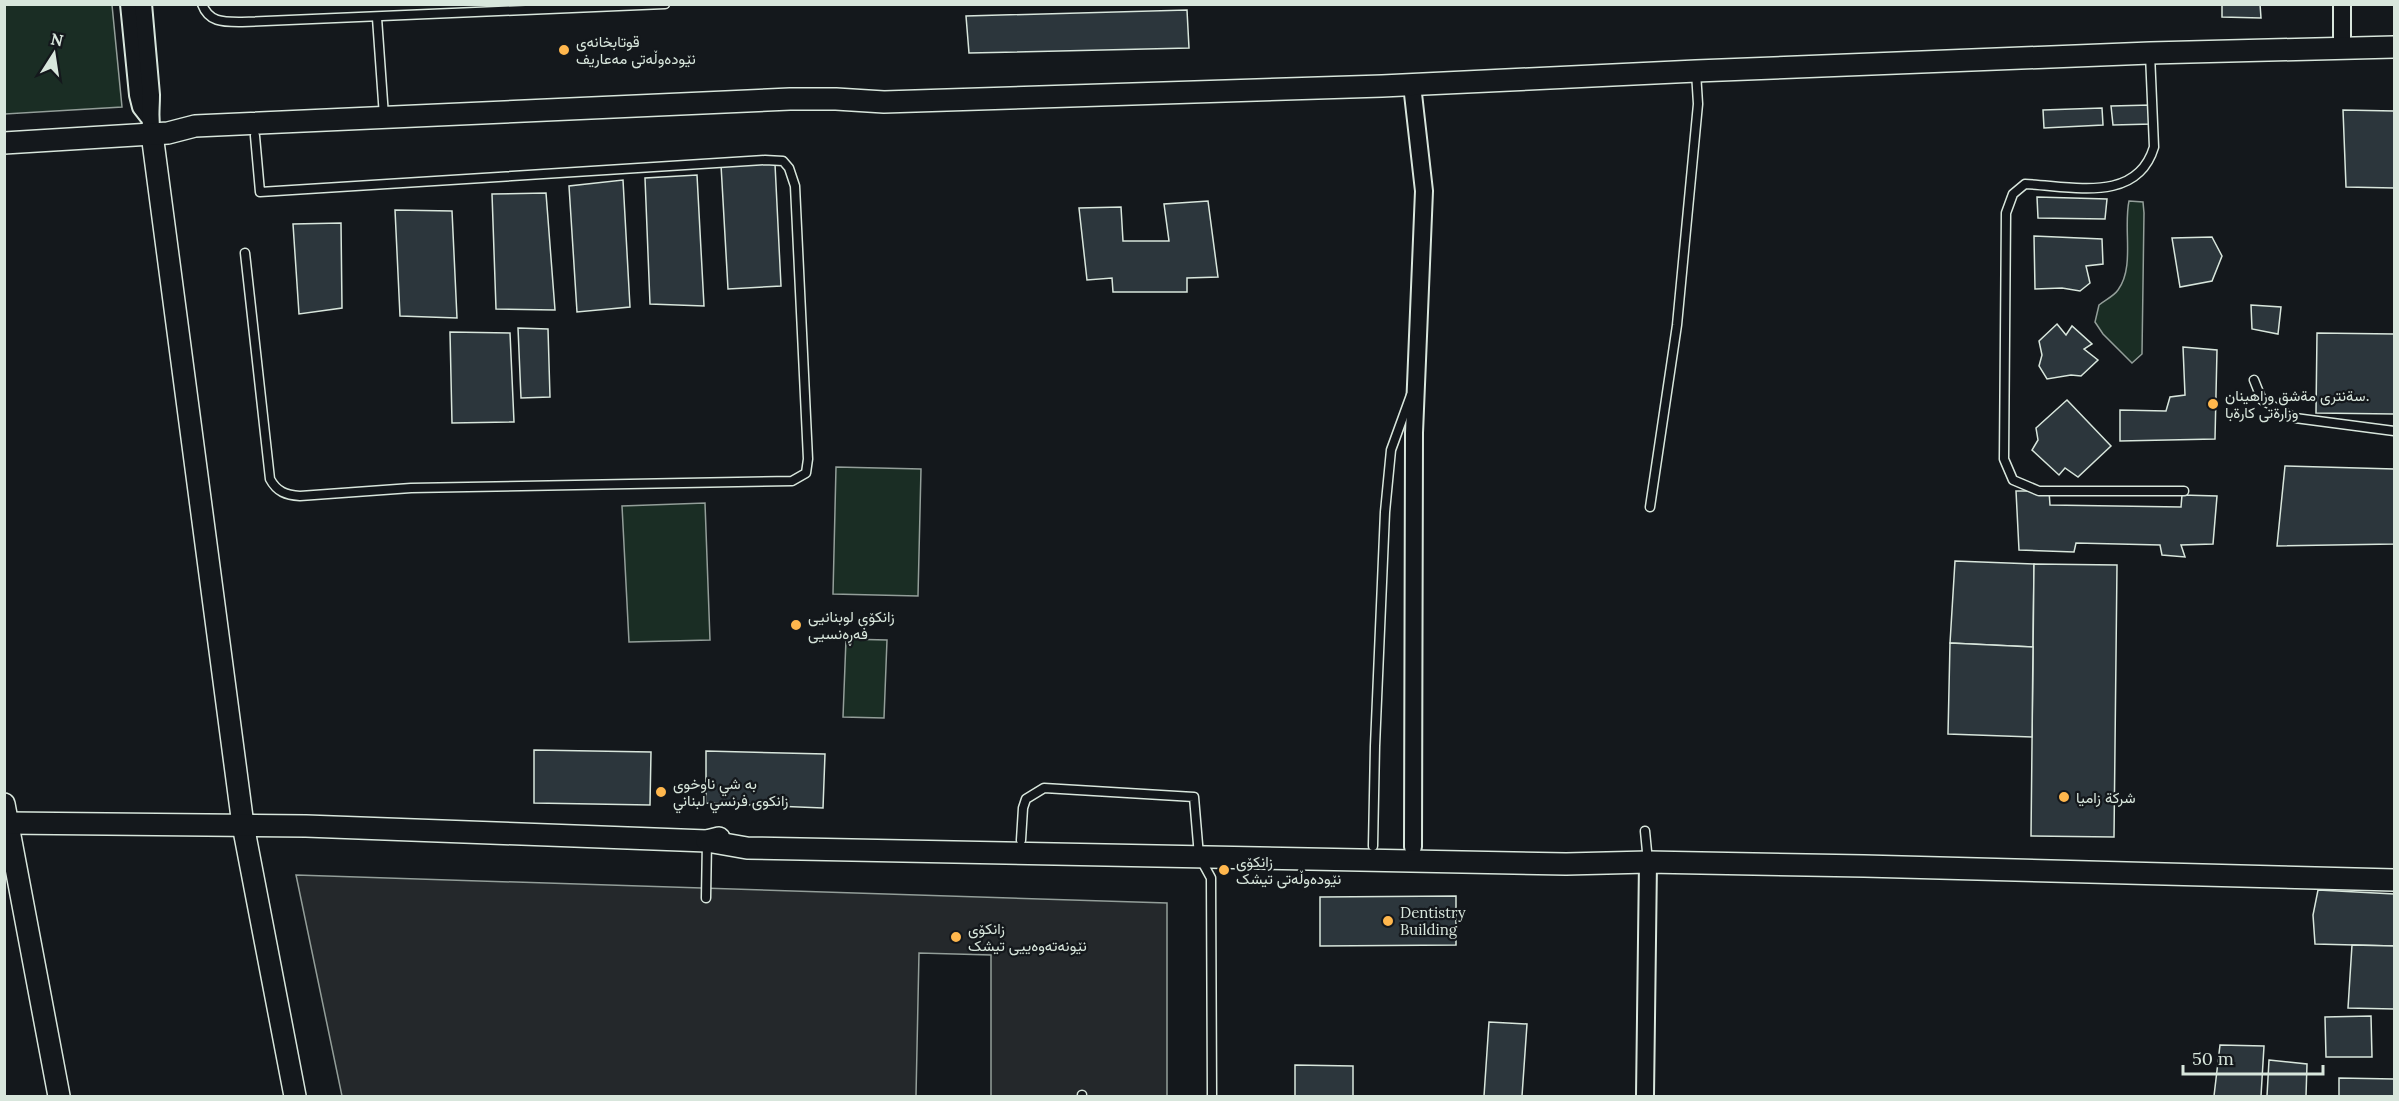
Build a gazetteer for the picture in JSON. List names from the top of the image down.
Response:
{
  "places": [
    "قوتابخانەی نێودەوڵەتی مەعاریف",
    "سةنترى مةشق وراهينان. وزارةتى كارةبا",
    "زانکۆی لوبنانیی فەڕەنسیی",
    "به شي ناوخوى زانكوى فرنسي لبناني",
    "شركة زاميا",
    "زانکۆی نێودەوڵەتی تیشک",
    "Dentistry Building",
    "زانکۆی نێونەتەوەییی تیشک"
  ],
  "scale_bar": "50 m",
  "north": "top"
}
